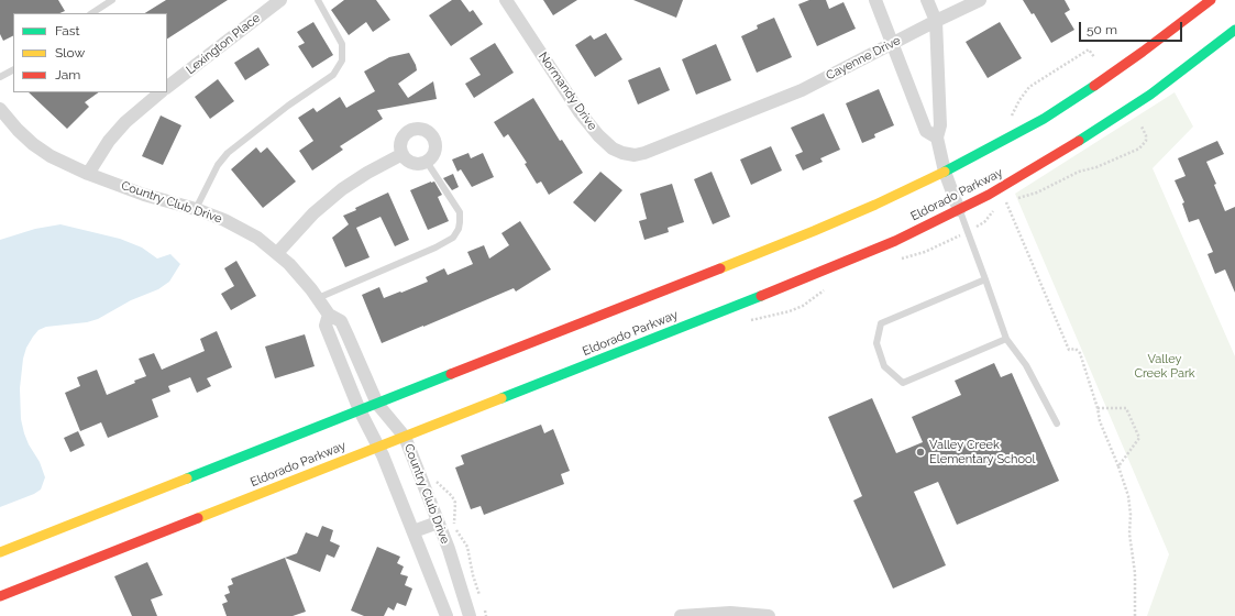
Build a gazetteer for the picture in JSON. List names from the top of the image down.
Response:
{
  "streets": {
    "main road": ["Eldorado Parkway"],
    "street": [
      "Lexington Place",
      "Cayenne Drive",
      "Normandy Drive",
      "Country Club Drive"
    ]
  },
  "crossings": [
    ["Cayenne Drive", "Normandy Drive"],
    ["Eldorado Parkway", "Country Club Drive"]
  ],
  "parks": ["Valley Creek Park"],
  "places": ["Valley Creek Elementary School"],
  "legend": ["Fast", "Slow", "Jam"],
  "scale_bar": "50 m"
}
